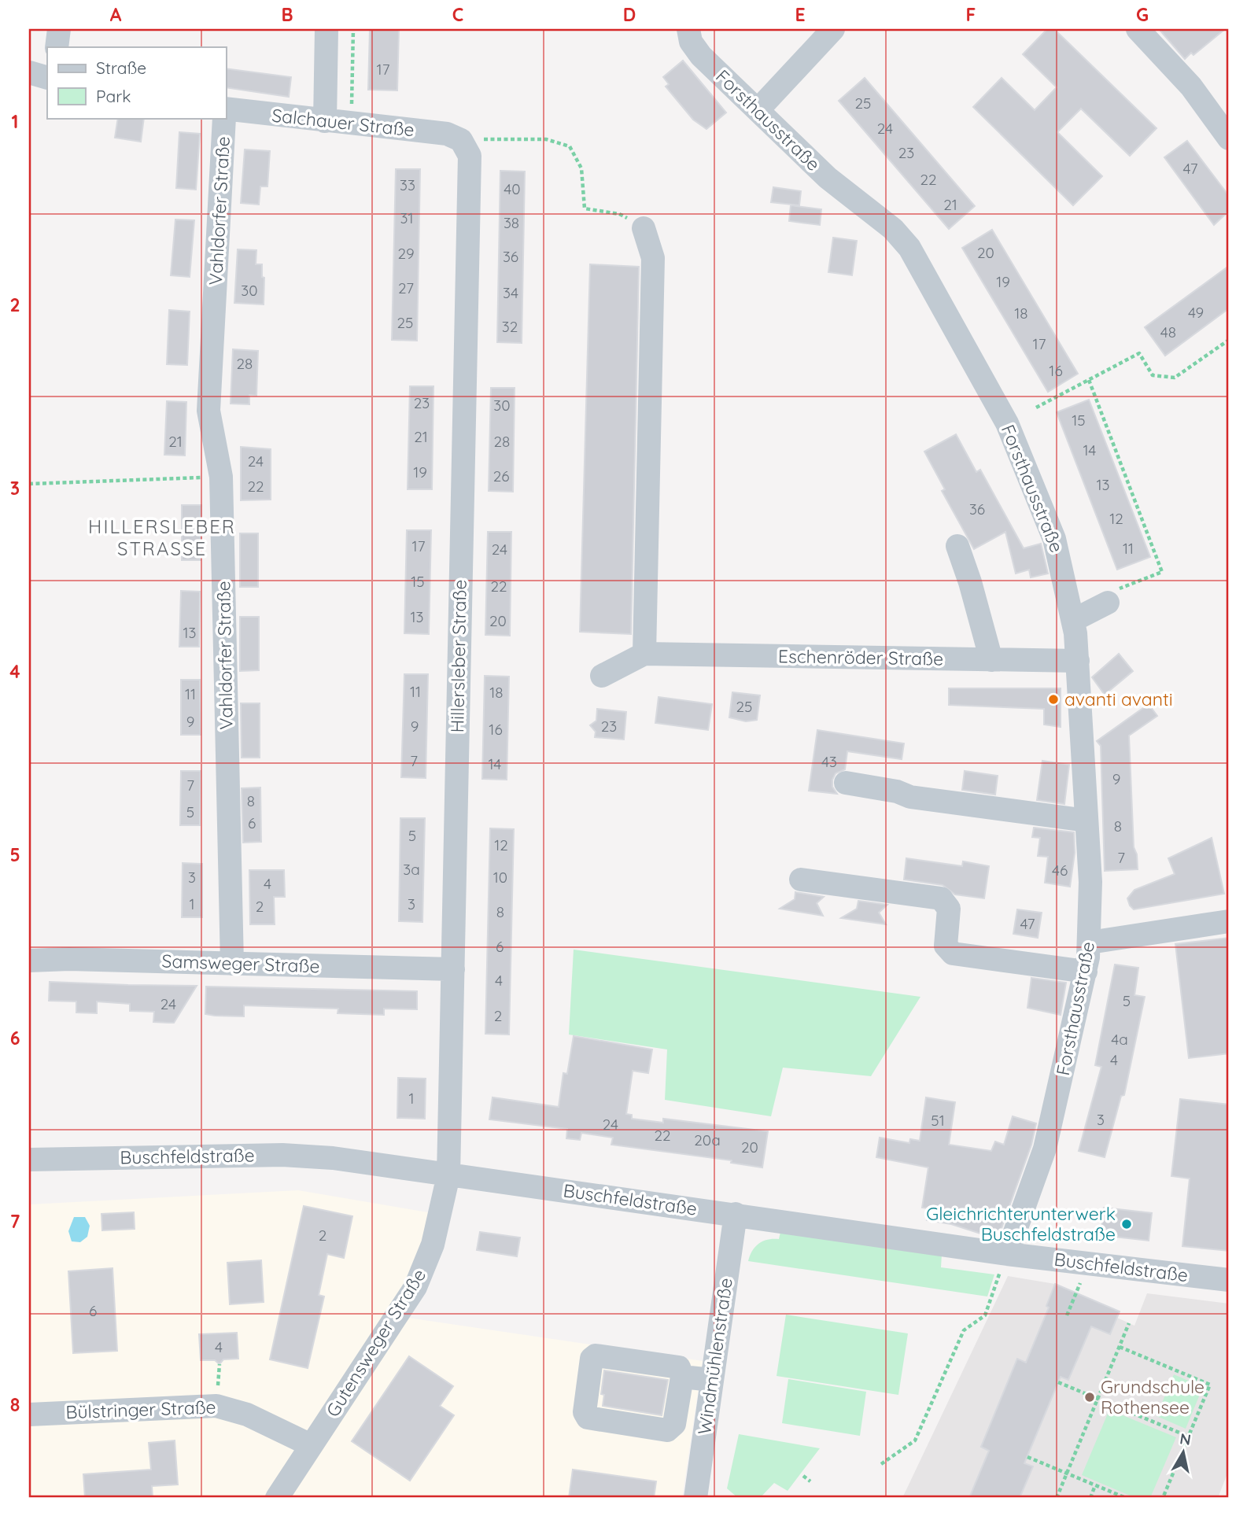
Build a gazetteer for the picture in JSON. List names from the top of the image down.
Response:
{
  "streets": {
    "street": [
      "Forsthausstraße",
      "Salchauer Straße",
      "Vahldorfer Straße",
      "Hillersleber Straße",
      "Eschenröder Straße",
      "Samsweger Straße",
      "Buschfeldstraße",
      "Gutensweger Straße",
      "Windmühlenstraße",
      "Bülstringer Straße"
    ]
  },
  "crossings": [
    ["Forsthausstraße", "Eschenröder Straße"],
    ["Forsthausstraße", "Buschfeldstraße"],
    ["Salchauer Straße", "Hillersleber Straße"],
    ["Vahldorfer Straße", "Samsweger Straße"],
    ["Hillersleber Straße", "Samsweger Straße"],
    ["Hillersleber Straße", "Buschfeldstraße"],
    ["Hillersleber Straße", "Gutensweger Straße"],
    ["Buschfeldstraße", "Gutensweger Straße"],
    ["Buschfeldstraße", "Windmühlenstraße"],
    ["Gutensweger Straße", "Bülstringer Straße"]
  ],
  "districts": ["HILLERSLEBER STRASSE"],
  "places": ["avanti avanti", "Gleichrichterunterwerk Buschfeldstraße", "Grundschule Rothensee"],
  "house_numbers": [
    "17",
    "25",
    "24",
    "23",
    "47",
    "22",
    "33",
    "40",
    "21",
    "31",
    "38",
    "20",
    "29",
    "36",
    "19",
    "27",
    "30",
    "34",
    "49",
    "18",
    "25",
    "32",
    "48",
    "17",
    "28",
    "16",
    "23",
    "30",
    "15",
    "21",
    "21",
    "28",
    "14",
    "24",
    "19",
    "26",
    "13",
    "22",
    "36",
    "12",
    "17",
    "11",
    "24",
    "15",
    "22",
    "13",
    "20",
    "13",
    "11",
    "18",
    "11",
    "25",
    "9",
    "9",
    "23",
    "16",
    "7",
    "43",
    "14",
    "9",
    "7",
    "8",
    "5",
    "6",
    "8",
    "5",
    "12",
    "7",
    "3a",
    "46",
    "3",
    "10",
    "4",
    "1",
    "3",
    "2",
    "8",
    "47",
    "6",
    "4",
    "5",
    "24",
    "2",
    "4a",
    "4",
    "1",
    "3",
    "51",
    "24",
    "22",
    "20a",
    "20",
    "2",
    "6",
    "4"
  ],
  "legend": ["Straße", "Park"],
  "north": "top",
  "grid": {
    "columns": [
      "A",
      "B",
      "C",
      "D",
      "E",
      "F",
      "G"
    ],
    "rows": [
      "1",
      "2",
      "3",
      "4",
      "5",
      "6",
      "7",
      "8"
    ]
  }
}
